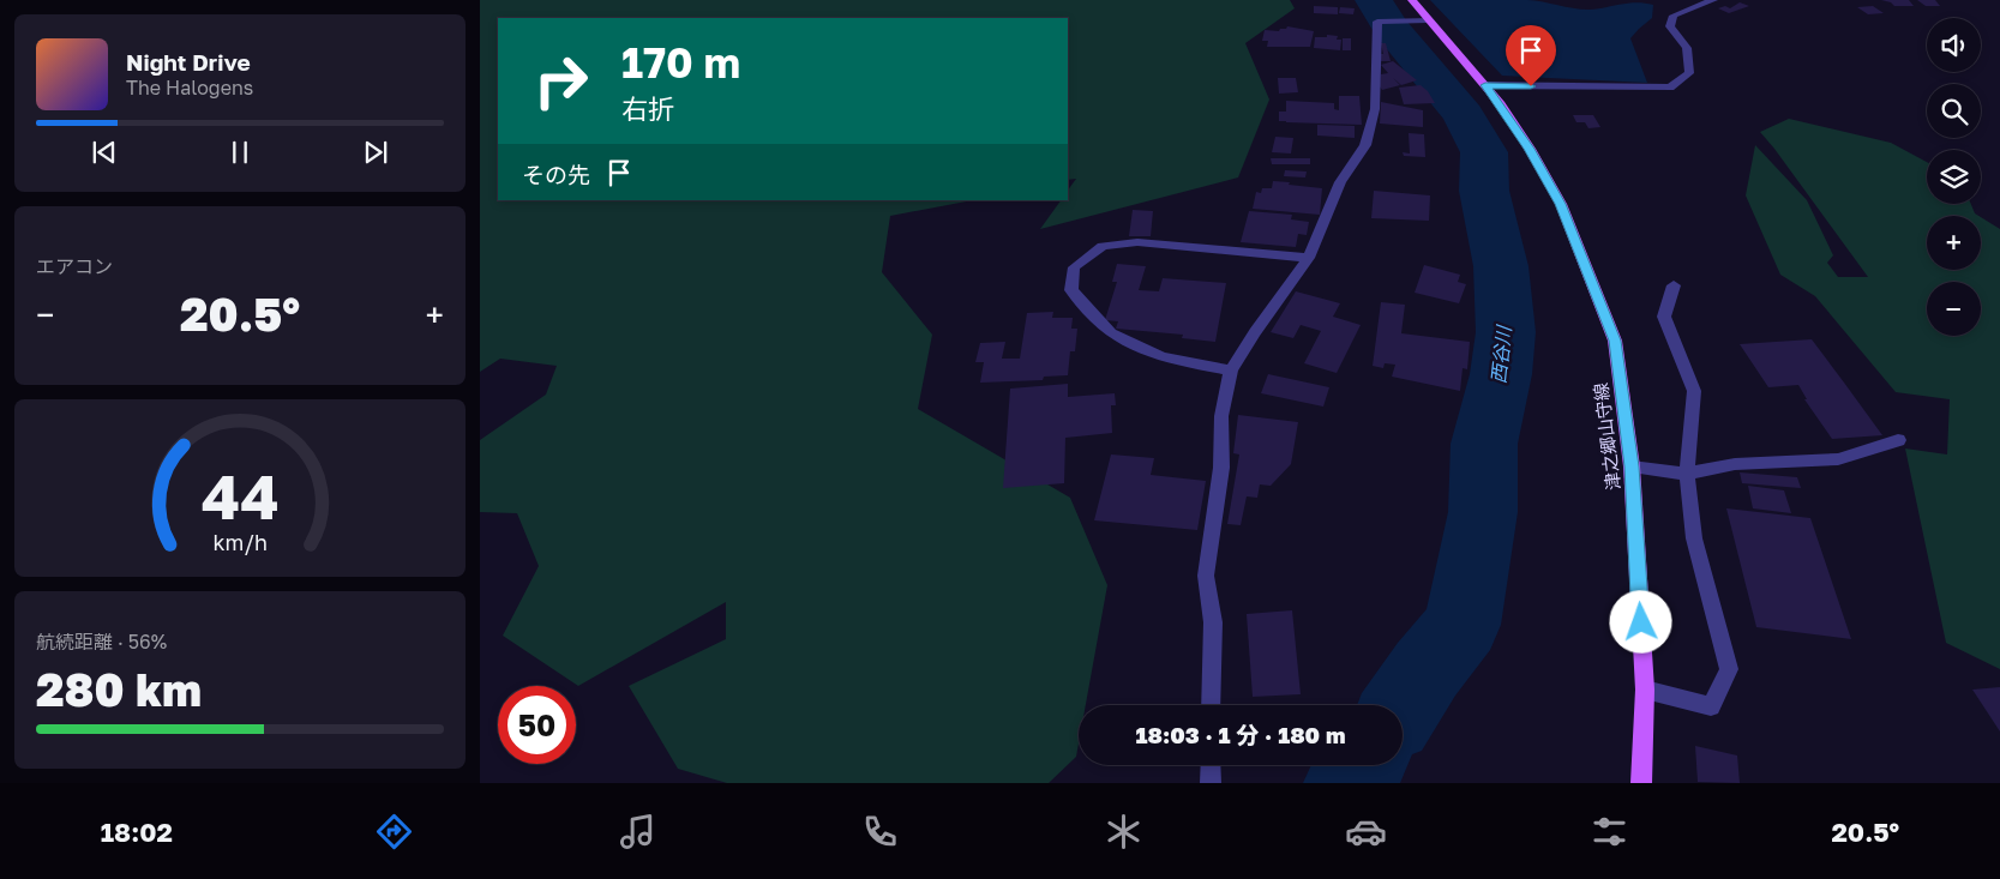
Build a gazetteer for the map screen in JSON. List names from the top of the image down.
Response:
{
  "streets": {
    "main road": ["津之郷山守線"]
  },
  "water": ["西谷川"],
  "page": {
    "map_buttons": ["+", "−"],
    "turn": ["170 m", "右折"],
    "song": ["Night Drive", "The Halogens"],
    "then": "その先",
    "tile": [
      "エアコン",
      ["航続距離 · 56%", "280 km"]
    ],
    "heat": ["−", "20.5°", "+"],
    "limit": "50",
    "trip": "18:03 · 1 分 · 180 m",
    "tabs": ["18:02", "20.5°"],
    "gauge": ["44", "km/h"]
  }
}
